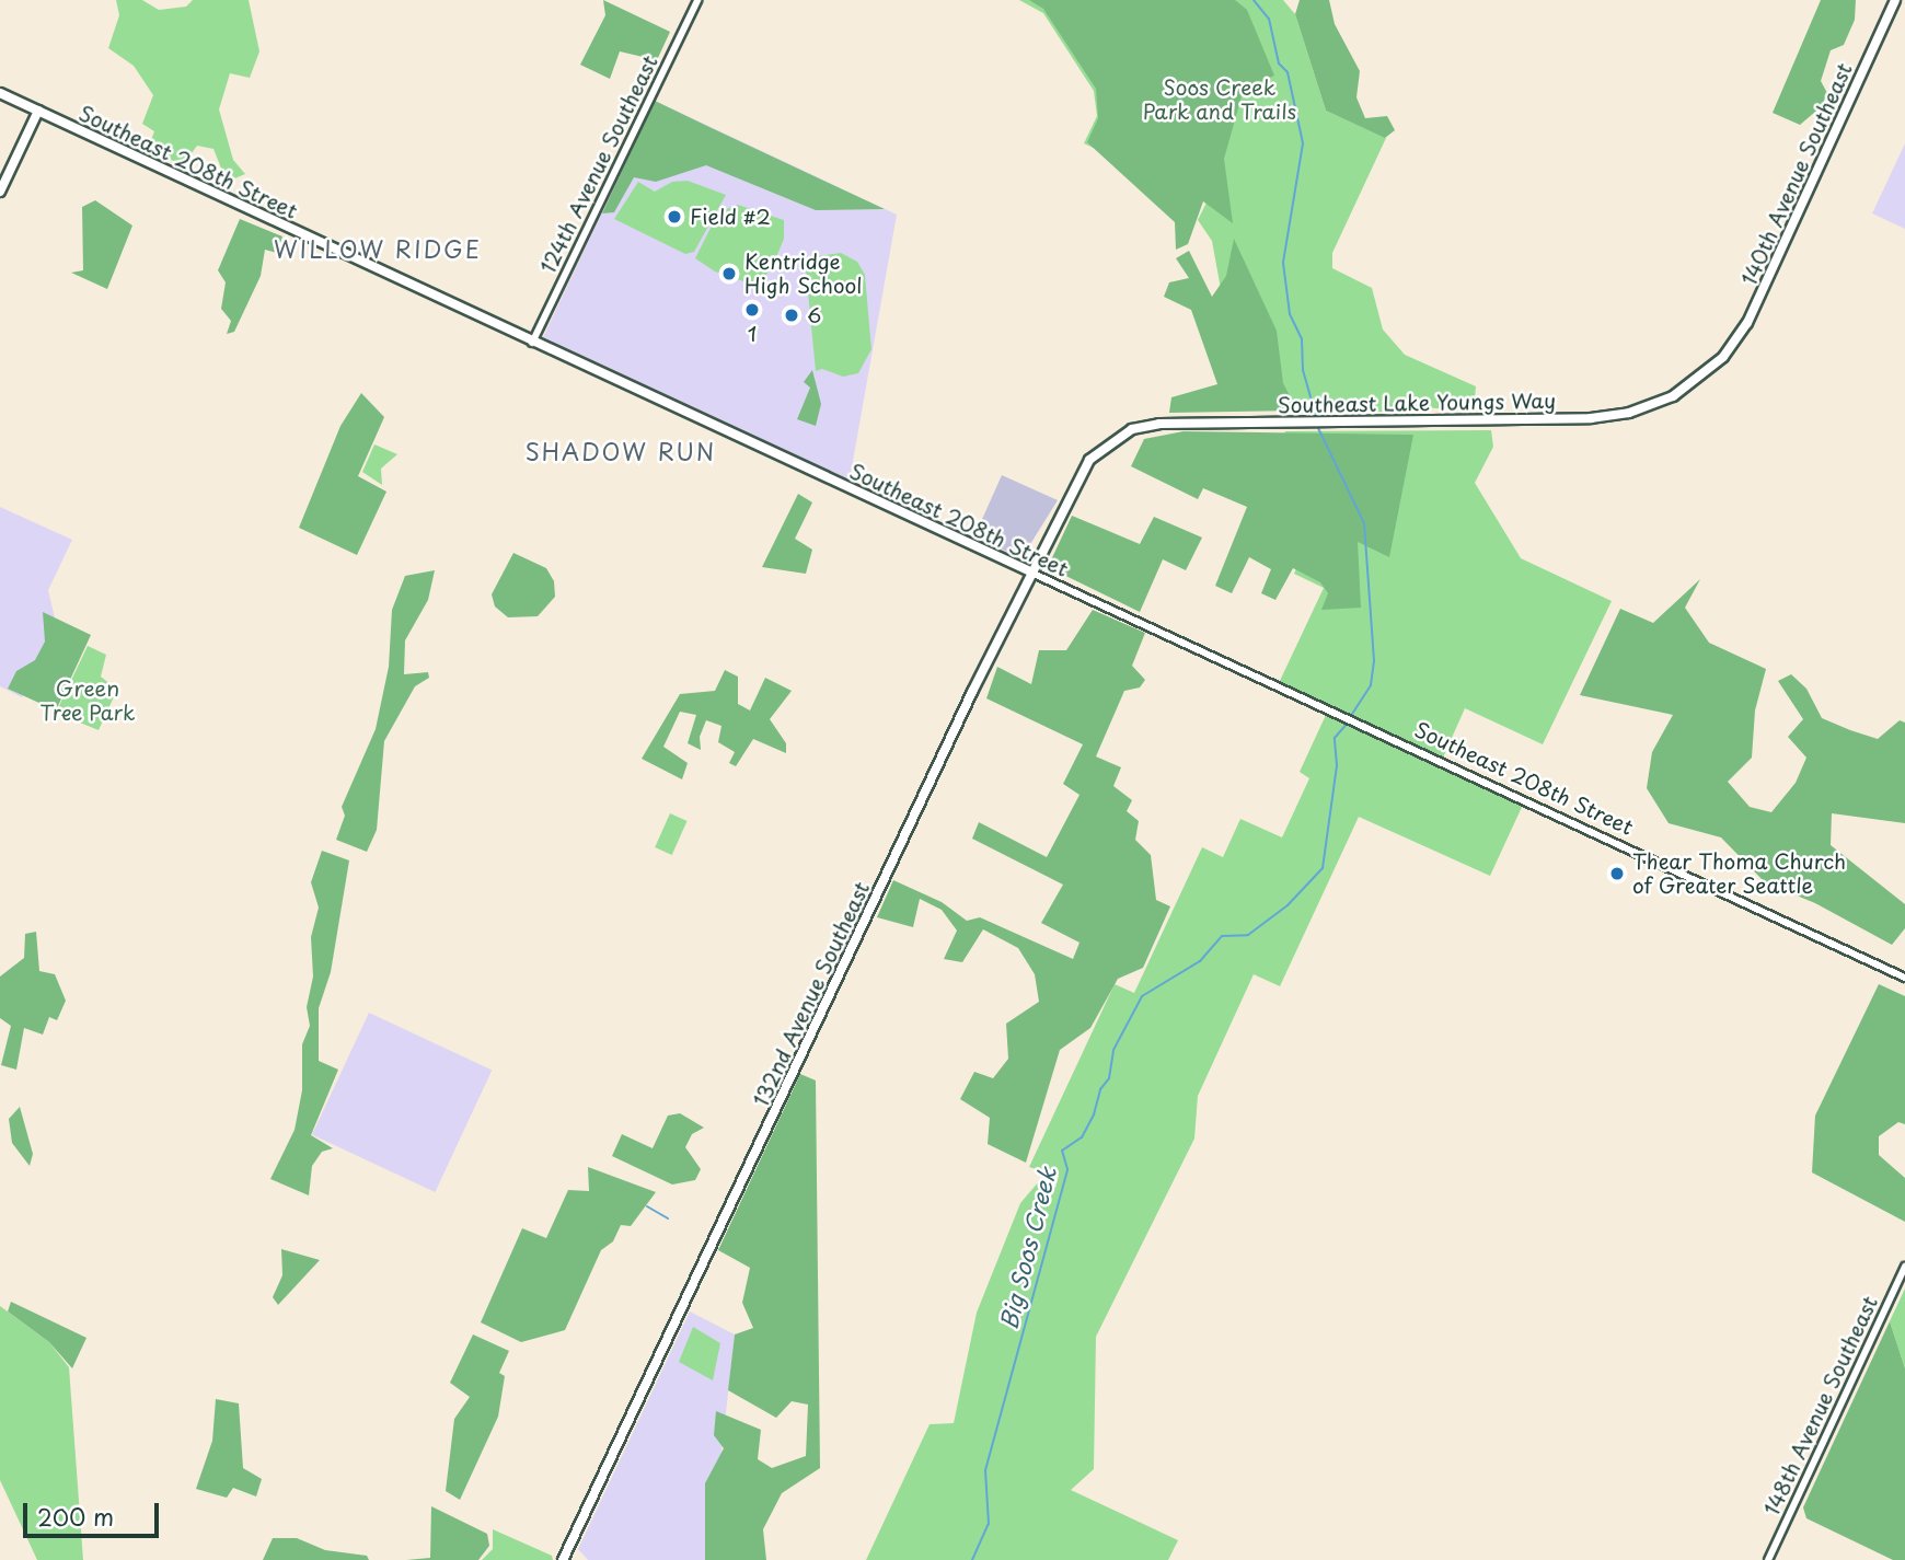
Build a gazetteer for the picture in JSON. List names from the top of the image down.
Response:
{
  "streets": {
    "main road": [
      "Southeast 208th Street",
      "140th Avenue Southeast",
      "Southeast Lake Youngs Way",
      "132nd Avenue Southeast"
    ],
    "street": ["124th Avenue Southeast", "148th Avenue Southeast"]
  },
  "crossings": [
    ["Southeast 208th Street", "124th Avenue Southeast"],
    ["Southeast 208th Street", "132nd Avenue Southeast"],
    ["140th Avenue Southeast", "Southeast Lake Youngs Way"],
    ["Southeast Lake Youngs Way", "132nd Avenue Southeast"]
  ],
  "districts": ["WILLOW RIDGE", "SHADOW RUN"],
  "water": ["Big Soos Creek"],
  "parks": ["Soos Creek Park and Trails", "Green Tree Park"],
  "places": [
    "Field #2",
    "Kentridge High School",
    "1",
    "6",
    "Thear Thoma Church of Greater Seattle"
  ],
  "scale_bar": "200 m"
}
